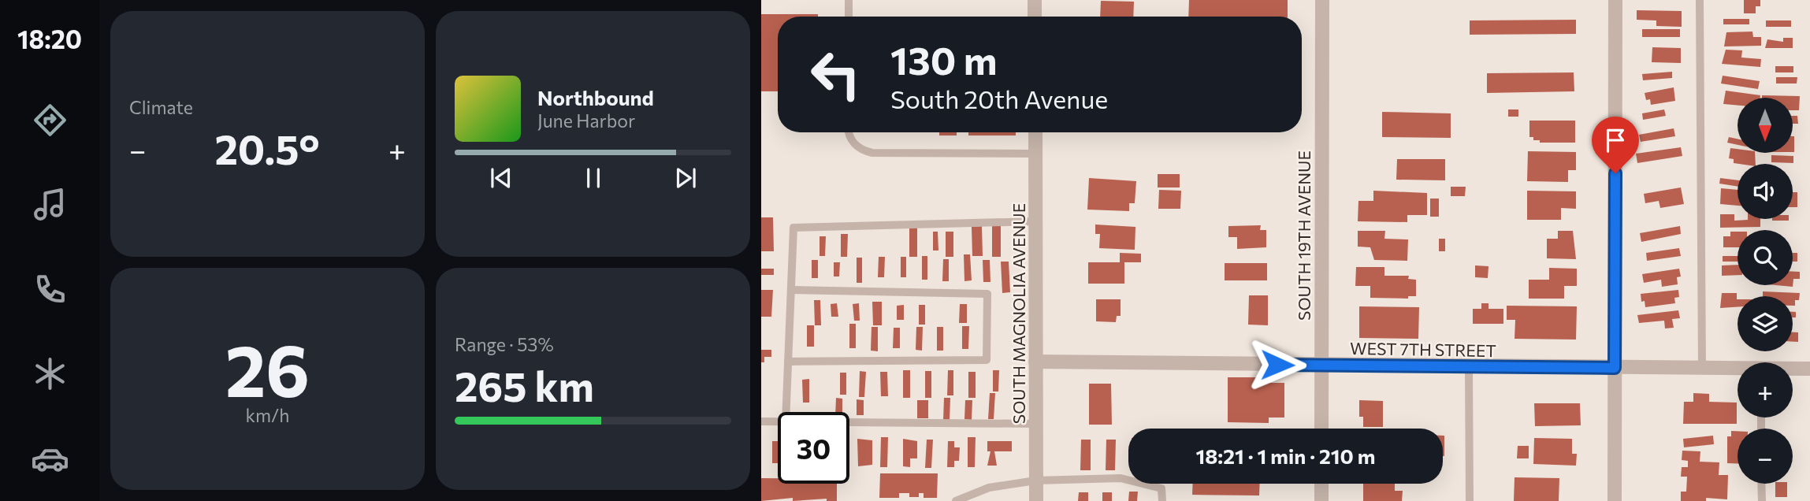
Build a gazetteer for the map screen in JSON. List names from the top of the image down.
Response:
{
  "streets": {
    "street": ["SOUTH 19TH AVENUE", "SOUTH MAGNOLIA AVENUE", "WEST 7TH STREET"]
  },
  "crossings": [
    ["SOUTH 19TH AVENUE", "WEST 7TH STREET"],
    ["SOUTH MAGNOLIA AVENUE", "WEST 7TH STREET"]
  ],
  "north": "bottom",
  "page": {
    "tabs": "18:20",
    "tile": [
      "Climate",
      ["26", "km/h"],
      ["Range · 53%", "265 km"]
    ],
    "turn": ["130 m", "South 20th Avenue"],
    "song": ["Northbound", "June Harbor"],
    "map_buttons": ["+", "−"],
    "heat": ["−", "20.5°", "+"],
    "limit": "30",
    "trip": "18:21 · 1 min · 210 m"
  }
}
